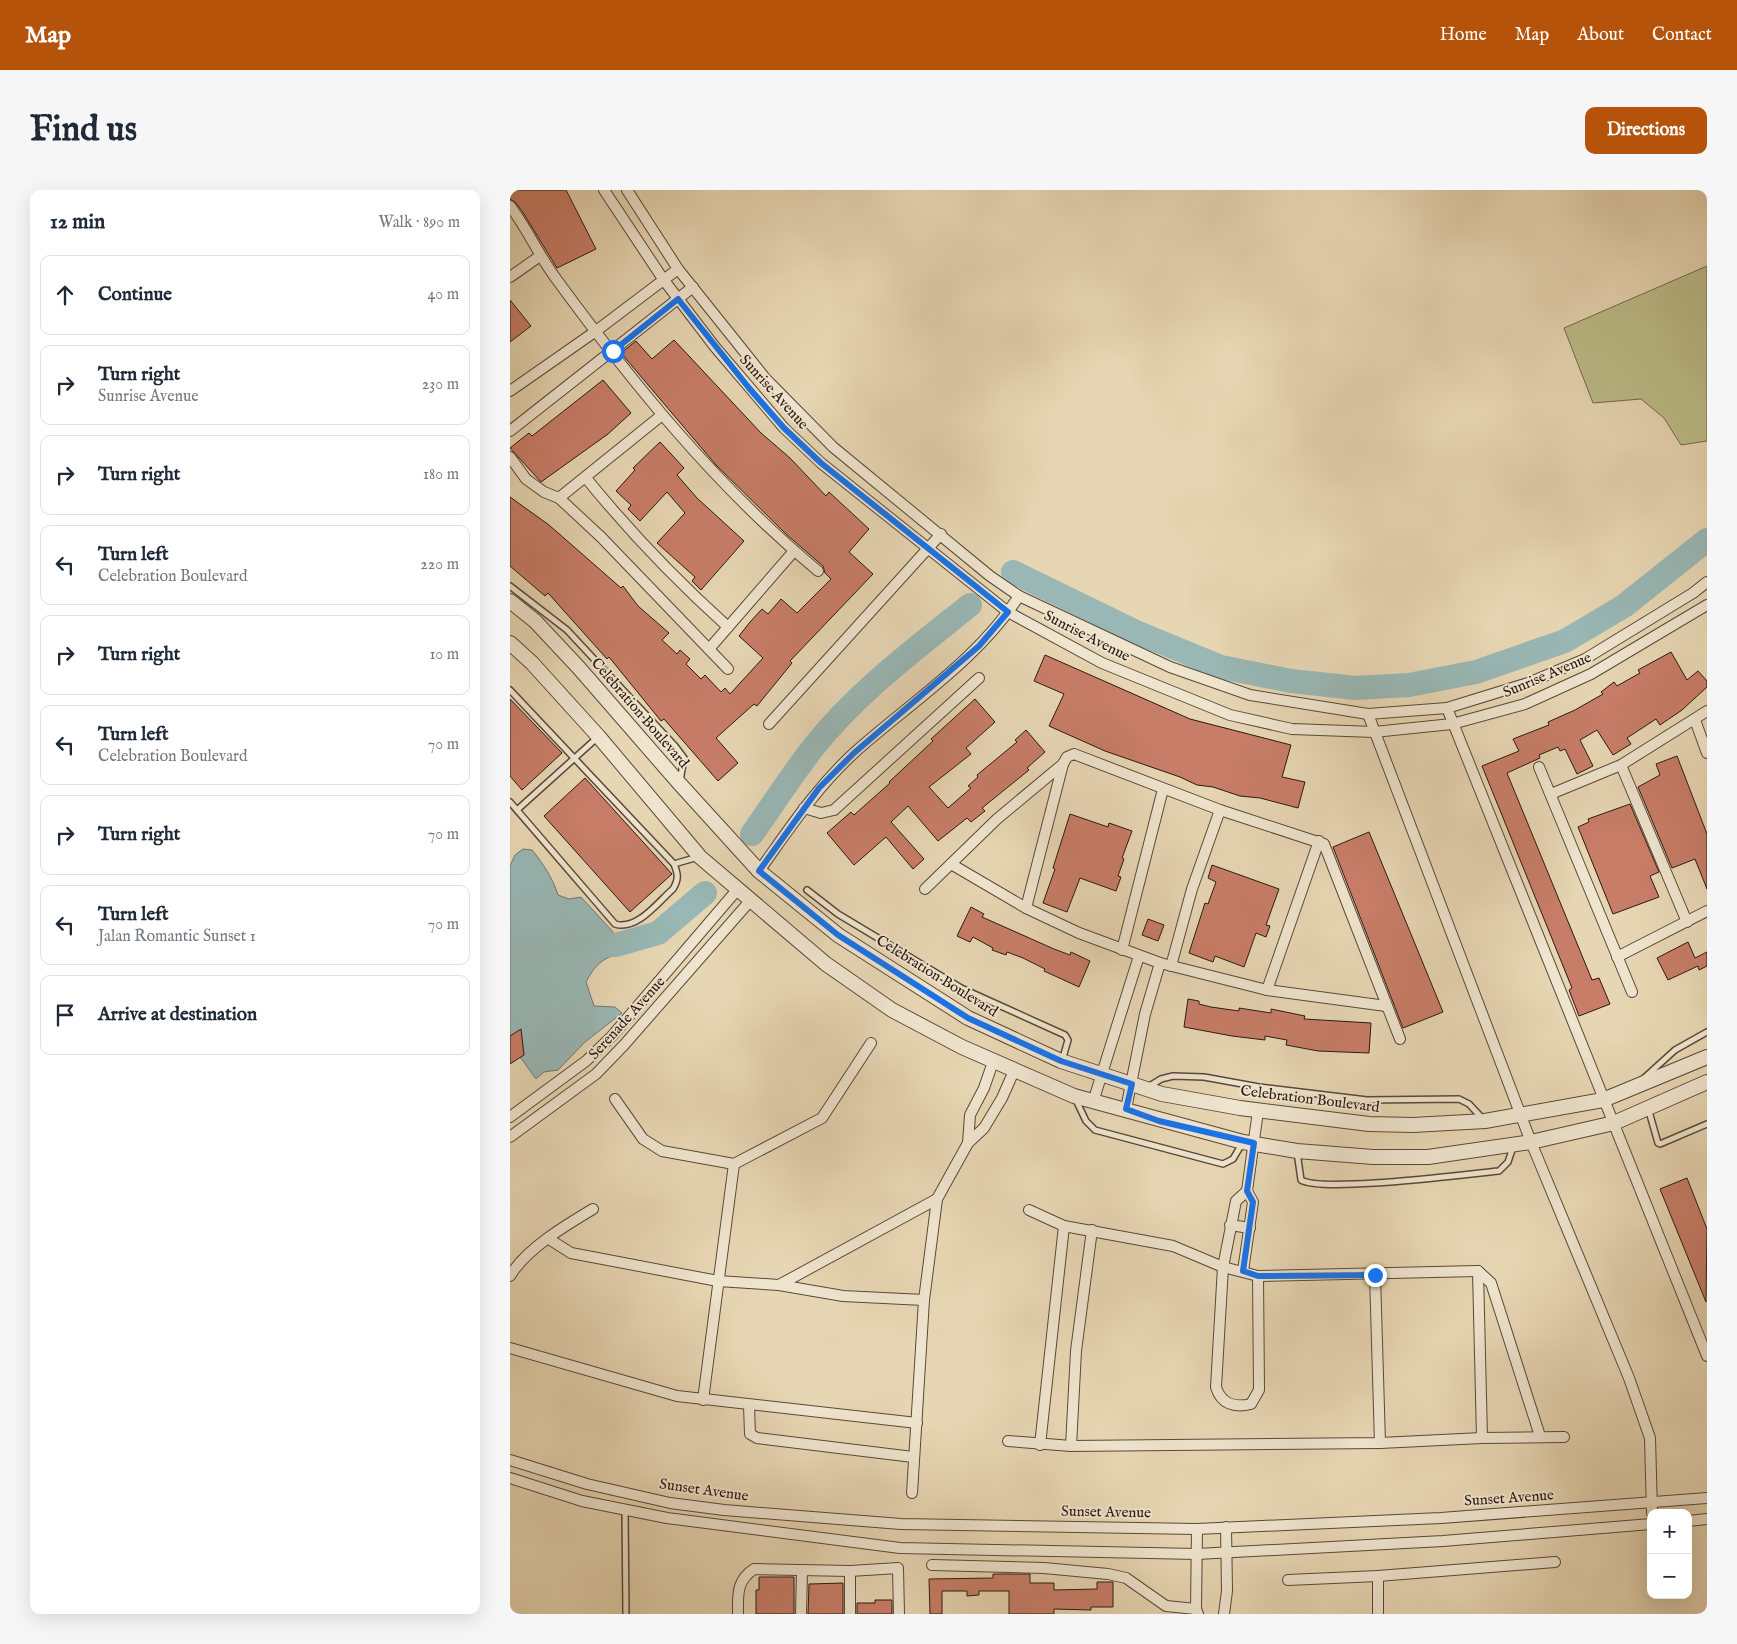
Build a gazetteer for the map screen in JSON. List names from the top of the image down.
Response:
{
  "streets": {
    "street": [
      "Sunrise Avenue",
      "Celebration Boulevard",
      "Serenade Avenue",
      "Sunset Avenue"
    ]
  },
  "page": {
    "header": "Map",
    "nav": [
      "Home",
      "Map",
      "About",
      "Contact"
    ],
    "buttons": "Directions",
    "title": "Find us",
    "heading": ["12 min", "Walk · 890 m"],
    "list": [
      ["Continue", "40 m"],
      ["Turn right", "Sunrise Avenue", "230 m"],
      ["Turn right", "180 m"],
      ["Turn left", "Celebration Boulevard", "220 m"],
      ["Turn right", "10 m"],
      ["Turn left", "Celebration Boulevard", "70 m"],
      ["Turn right", "70 m"],
      ["Turn left", "Jalan Romantic Sunset 1", "70 m"],
      "Arrive at destination"
    ],
    "map_buttons": ["+", "−"]
  }
}
